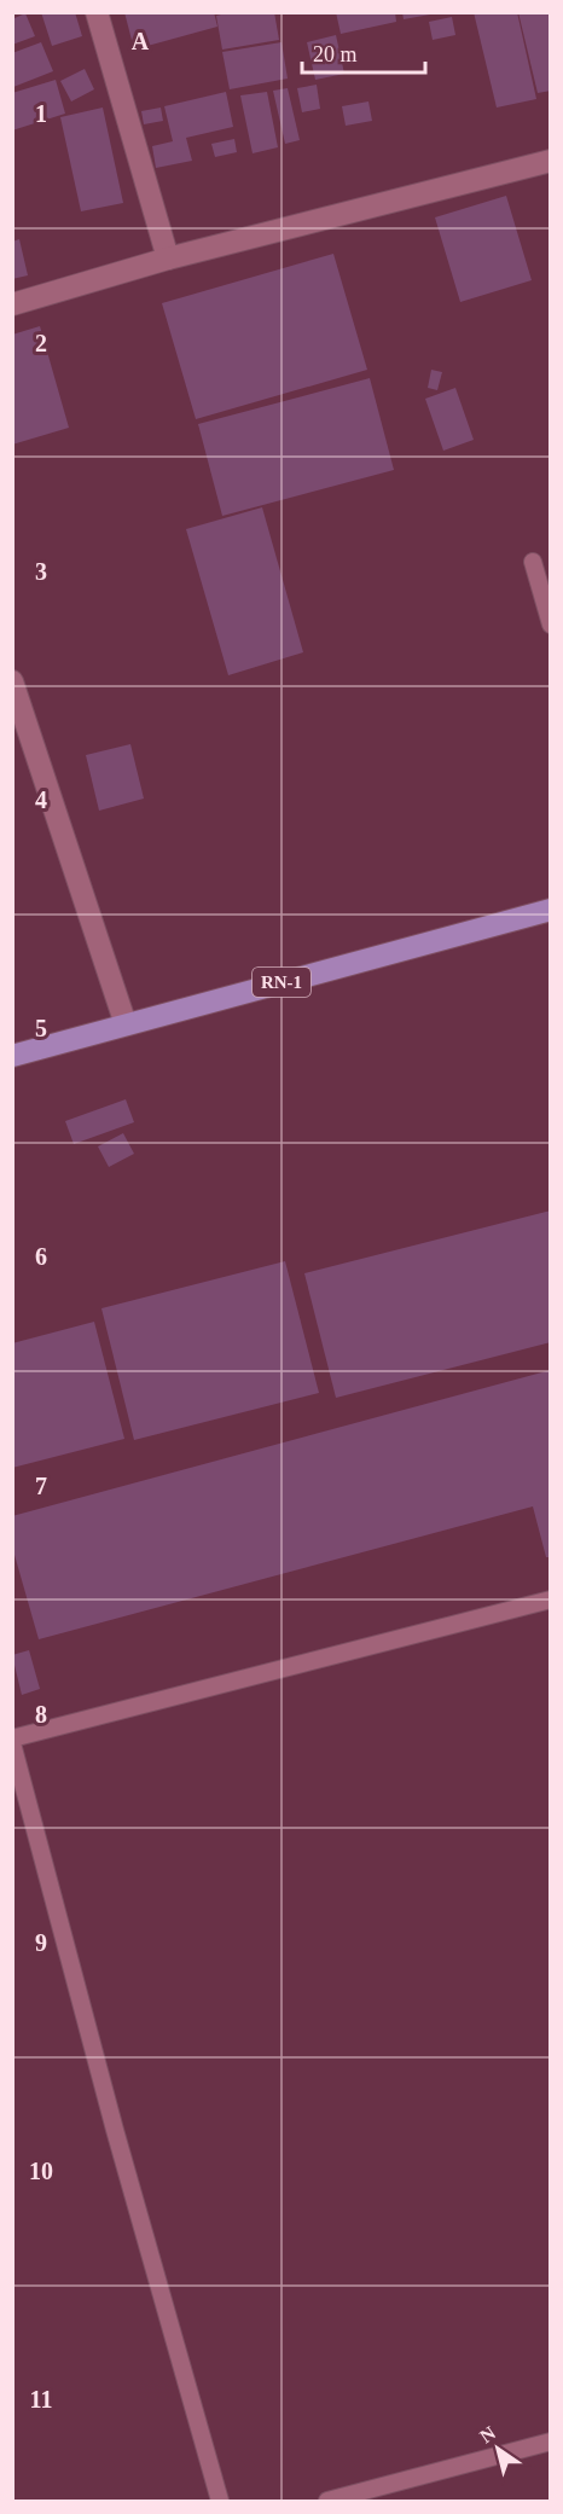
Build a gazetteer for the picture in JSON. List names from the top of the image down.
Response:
{
  "streets": {
    "main road": ["RN-1"]
  },
  "scale_bar": "20 m",
  "north": "top left",
  "grid": {
    "columns": ["A"],
    "rows": [
      "1",
      "2",
      "3",
      "4",
      "5",
      "6",
      "7",
      "8",
      "9",
      "10",
      "11"
    ]
  }
}
